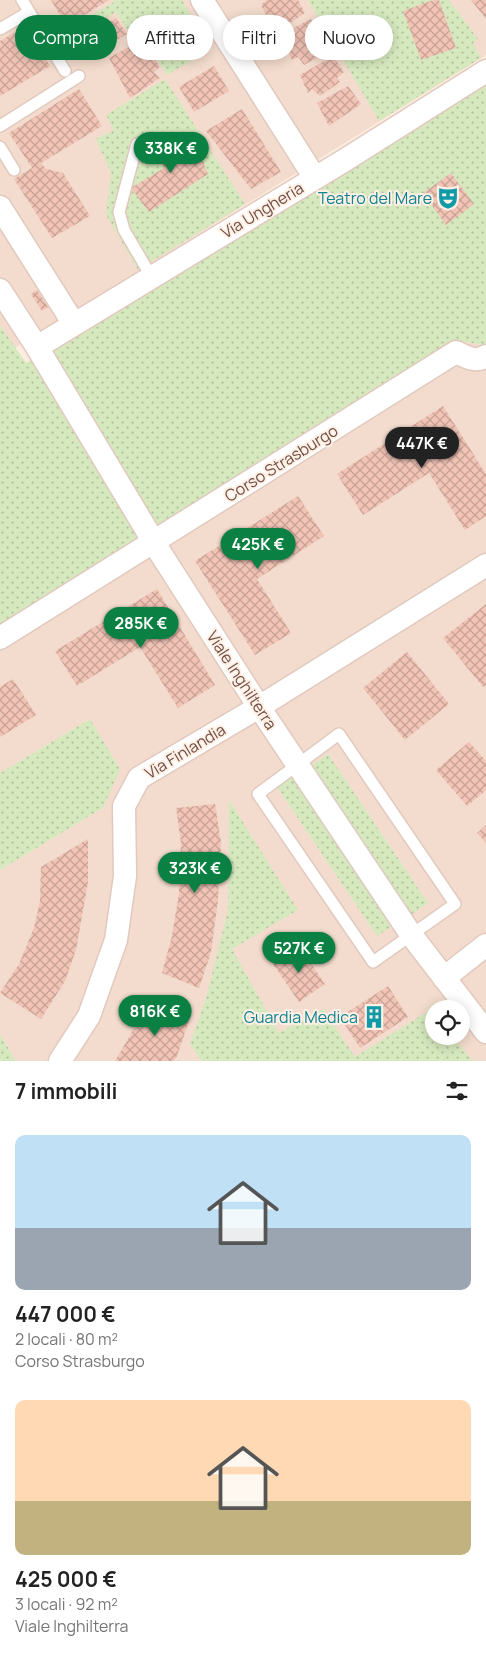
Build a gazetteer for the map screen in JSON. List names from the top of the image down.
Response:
{
  "streets": {
    "street": [
      "Via Ungheria",
      "Corso Strasburgo",
      "Viale Inghilterra",
      "Via Finlandia"
    ]
  },
  "crossings": [
    ["Via Ungheria", "Viale Inghilterra"],
    ["Corso Strasburgo", "Viale Inghilterra"],
    ["Viale Inghilterra", "Via Finlandia"]
  ],
  "places": {
    "theatre": ["Teatro del Mare"],
    "building": ["Guardia Medica"]
  },
  "page": {
    "chip": [
      "Compra",
      "Affitta",
      "Filtri",
      "Nuovo"
    ],
    "price": [
      "338K €",
      "447K €",
      "425K €",
      "285K €",
      "323K €",
      "527K €",
      "816K €"
    ],
    "heading": "7 immobili",
    "list": [
      {
        "name": "447 000 €",
        "note": "2 locali · 80 m² · Corso Strasburgo"
      },
      {
        "name": "425 000 €",
        "note": "3 locali · 92 m² · Viale Inghilterra"
      }
    ]
  }
}
